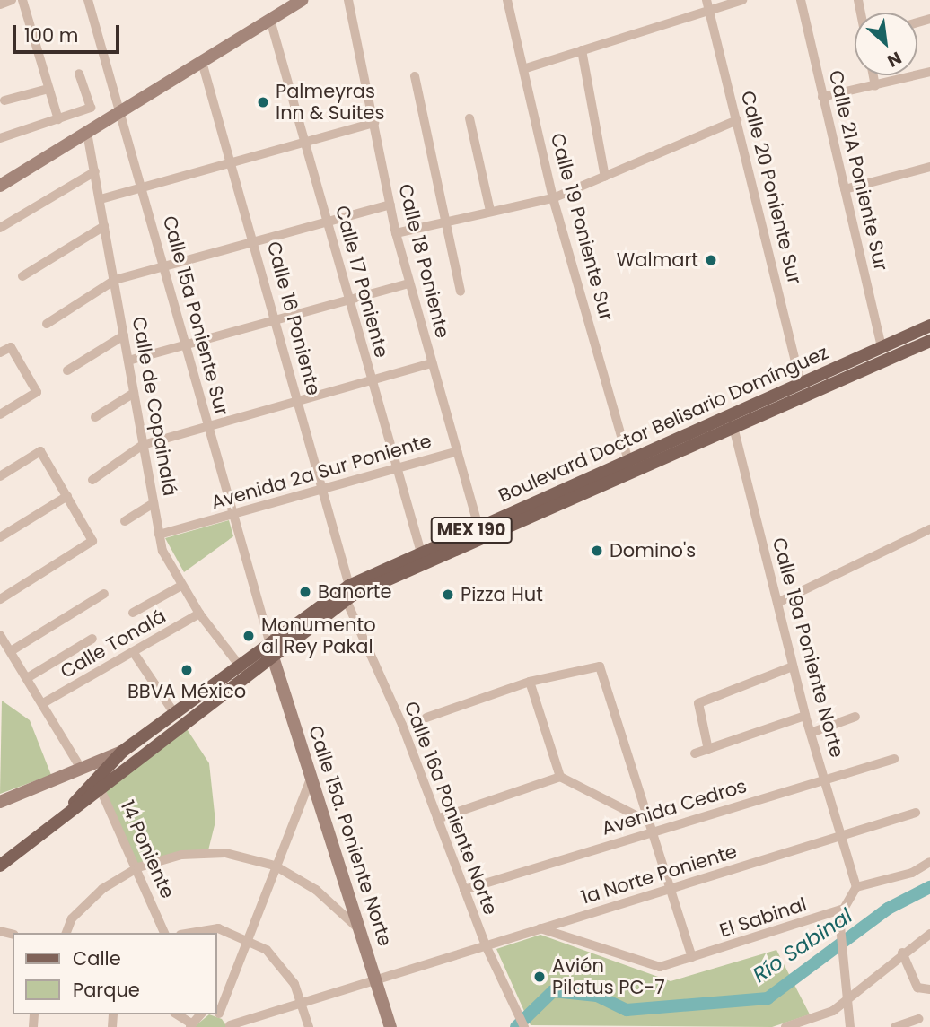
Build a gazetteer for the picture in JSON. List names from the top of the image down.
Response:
{
  "streets": {
    "main road": ["Boulevard Doctor Belisario Domínguez", "MEX 190"],
    "street": [
      "Calle 21A Poniente Sur",
      "Calle 20 Poniente Sur",
      "Calle 19 Poniente Sur",
      "Calle 18 Poniente",
      "Calle 17 Poniente",
      "Calle 15a Poniente Sur",
      "Calle 16 Poniente",
      "Calle de Copainalá",
      "Avenida 2a Sur Poniente",
      "Calle Tonalá",
      "Calle 19a Poniente Norte",
      "Avenida Cedros",
      "Calle 16a Poniente Norte",
      "Calle 15a. Poniente Norte",
      "14 Poniente",
      "1a Norte Poniente",
      "El Sabinal"
    ]
  },
  "crossings": [
    ["Calle 21A Poniente Sur", "Boulevard Doctor Belisario Domínguez"],
    ["Calle 20 Poniente Sur", "Boulevard Doctor Belisario Domínguez"],
    ["Calle 19 Poniente Sur", "Boulevard Doctor Belisario Domínguez"],
    ["Calle 18 Poniente", "Boulevard Doctor Belisario Domínguez"],
    ["Calle 18 Poniente", "Avenida 2a Sur Poniente"],
    ["Calle 17 Poniente", "Boulevard Doctor Belisario Domínguez"],
    ["Calle 17 Poniente", "Avenida 2a Sur Poniente"],
    ["Calle 15a Poniente Sur", "Boulevard Doctor Belisario Domínguez"],
    ["Calle 15a Poniente Sur", "Avenida 2a Sur Poniente"],
    ["Calle 15a Poniente Sur", "Calle 15a. Poniente Norte"],
    ["Calle 16 Poniente", "Boulevard Doctor Belisario Domínguez"],
    ["Calle 16 Poniente", "Avenida 2a Sur Poniente"],
    ["Calle de Copainalá", "Boulevard Doctor Belisario Domínguez"],
    ["Calle de Copainalá", "Avenida 2a Sur Poniente"],
    ["Calle de Copainalá", "Calle Tonalá"],
    ["Boulevard Doctor Belisario Domínguez", "Calle 19a Poniente Norte"],
    ["Boulevard Doctor Belisario Domínguez", "Calle 16a Poniente Norte"],
    ["Boulevard Doctor Belisario Domínguez", "Calle 15a. Poniente Norte"],
    ["Boulevard Doctor Belisario Domínguez", "14 Poniente"],
    ["Calle 19a Poniente Norte", "Avenida Cedros"],
    ["Calle 19a Poniente Norte", "1a Norte Poniente"],
    ["Avenida Cedros", "Calle 16a Poniente Norte"],
    ["Calle 16a Poniente Norte", "1a Norte Poniente"],
    ["Calle 15a. Poniente Norte", "1a Norte Poniente"],
    ["1a Norte Poniente", "El Sabinal"]
  ],
  "water": ["Río Sabinal"],
  "places": [
    "Palmeyras Inn & Suites",
    "Walmart",
    "Domino's",
    "Banorte",
    "Pizza Hut",
    "Monumento al Rey Pakal",
    "BBVA México",
    "Avión Pilatus PC-7"
  ],
  "legend": ["Calle", "Parque"],
  "scale_bar": "100 m",
  "north": "bottom right"
}
